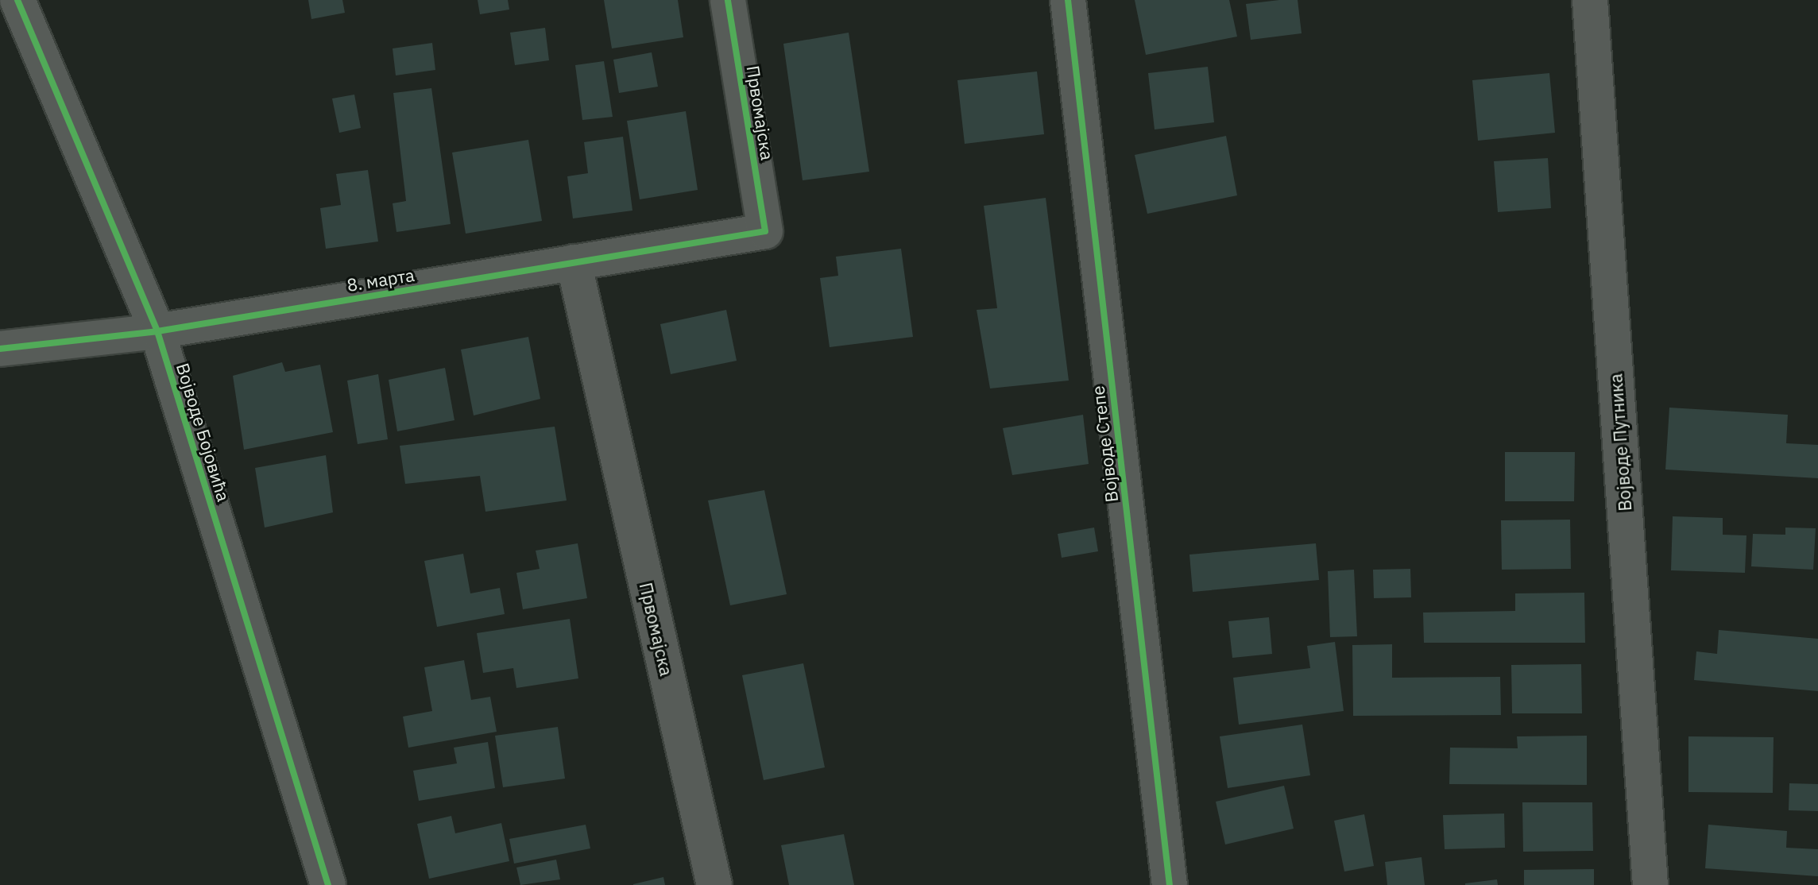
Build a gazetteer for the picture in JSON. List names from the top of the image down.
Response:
{
  "streets": {
    "street": [
      "Првомајска",
      "8. марта",
      "Војводе Бојовића",
      "Војводе Путника",
      "Војводе Степе"
    ]
  },
  "crossings": [
    ["Првомајска", "8. марта"],
    ["8. марта", "Војводе Бојовића"]
  ]
}
